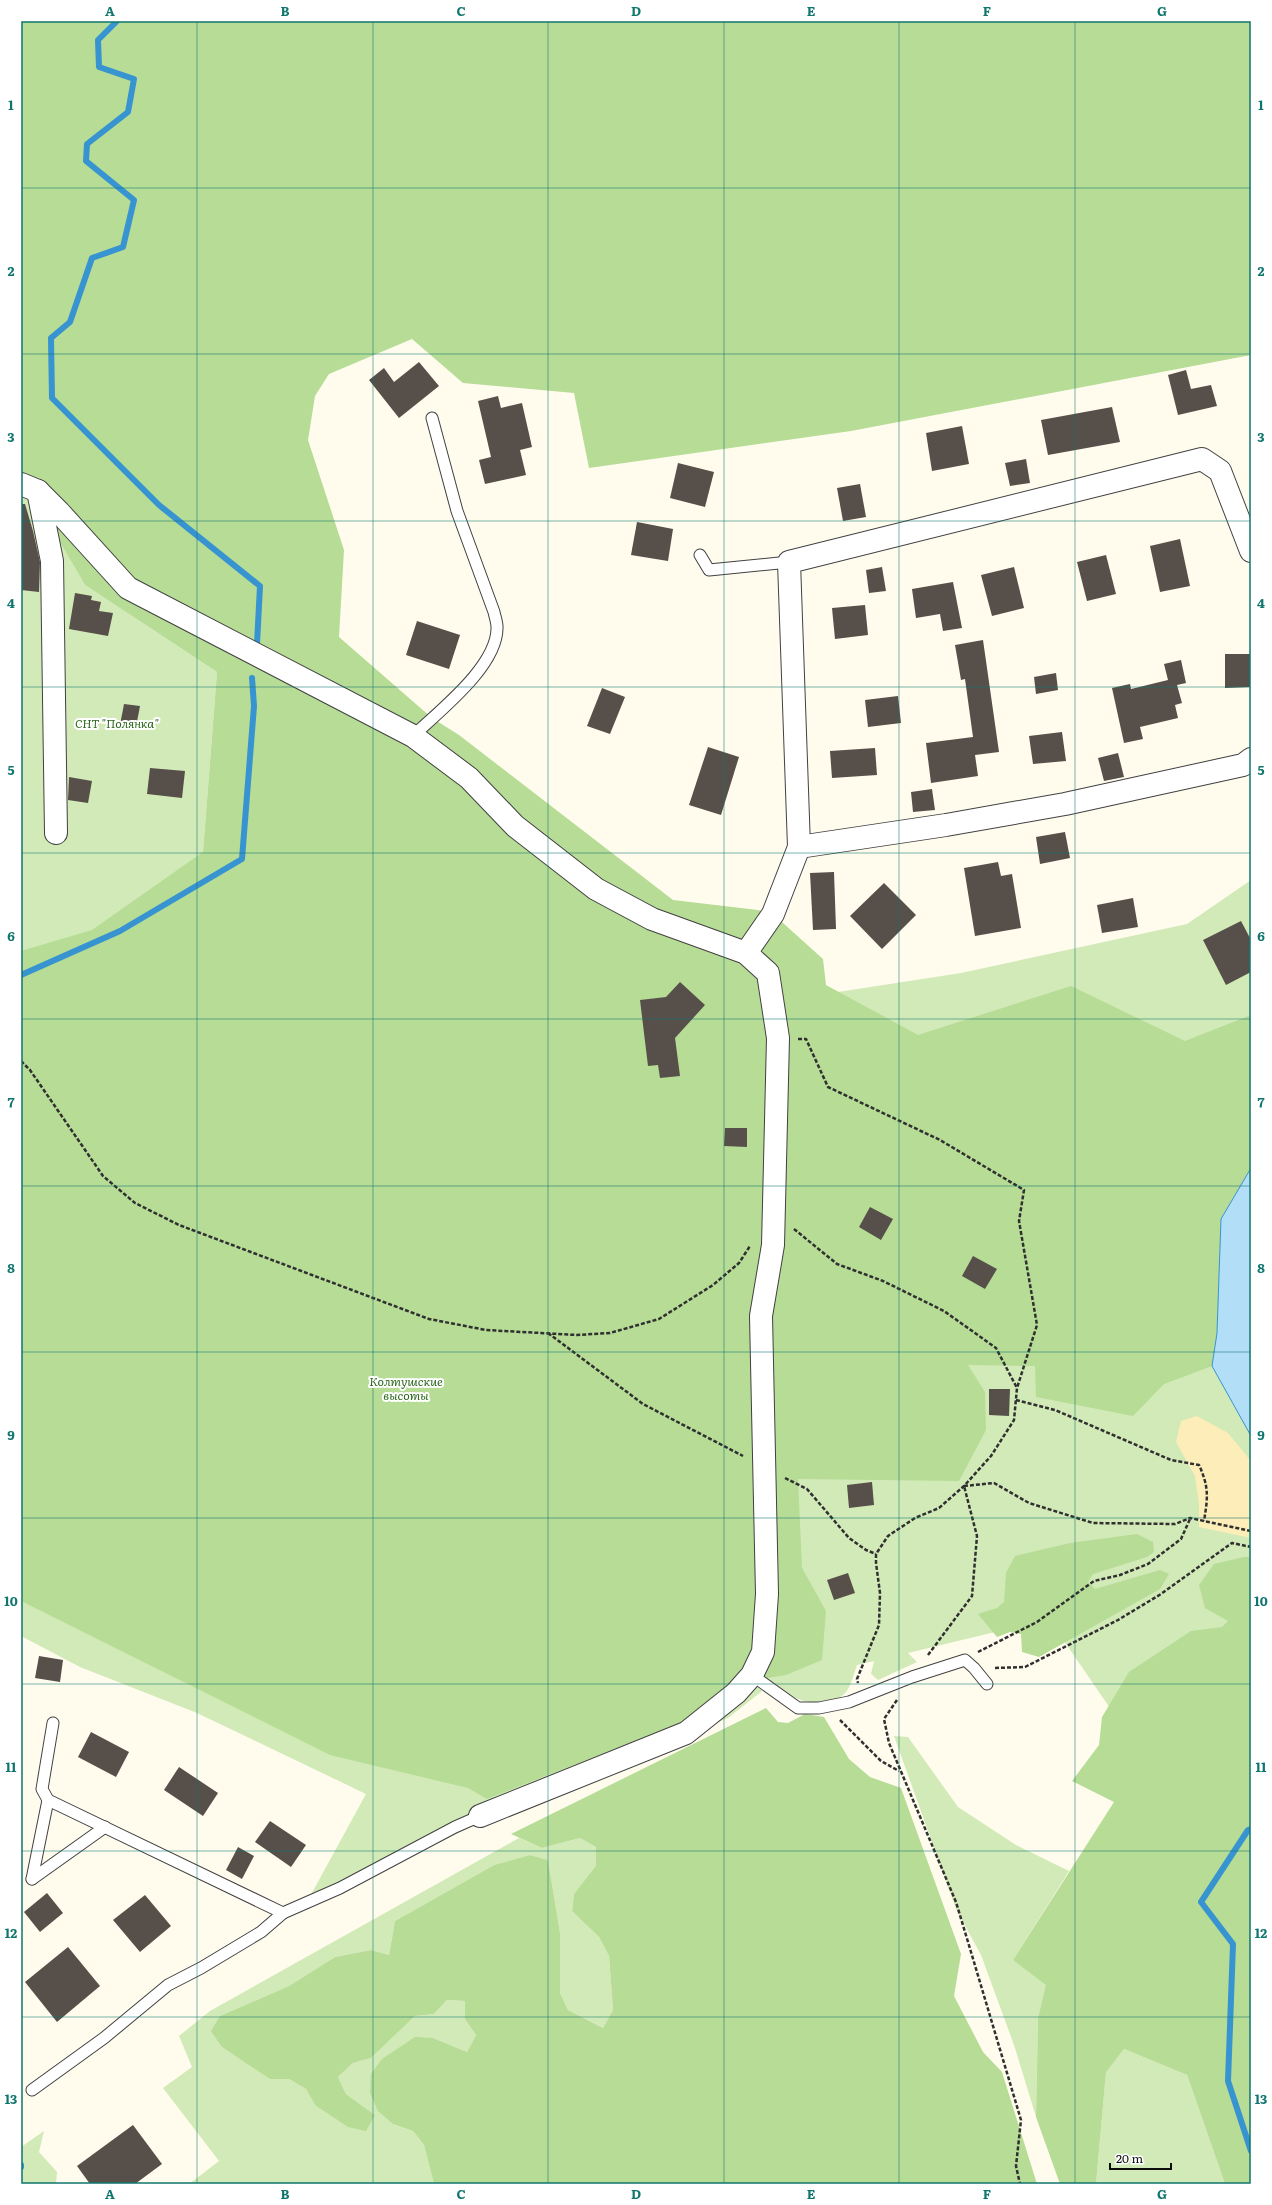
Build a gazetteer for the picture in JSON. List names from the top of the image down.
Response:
{
  "parks": ["СНТ \"Полянка\"", "Колтушские высоты"],
  "scale_bar": "20 m",
  "grid": {
    "columns": [
      "A",
      "B",
      "C",
      "D",
      "E",
      "F",
      "G"
    ],
    "rows": [
      "1",
      "2",
      "3",
      "4",
      "5",
      "6",
      "7",
      "8",
      "9",
      "10",
      "11",
      "12",
      "13"
    ]
  }
}
